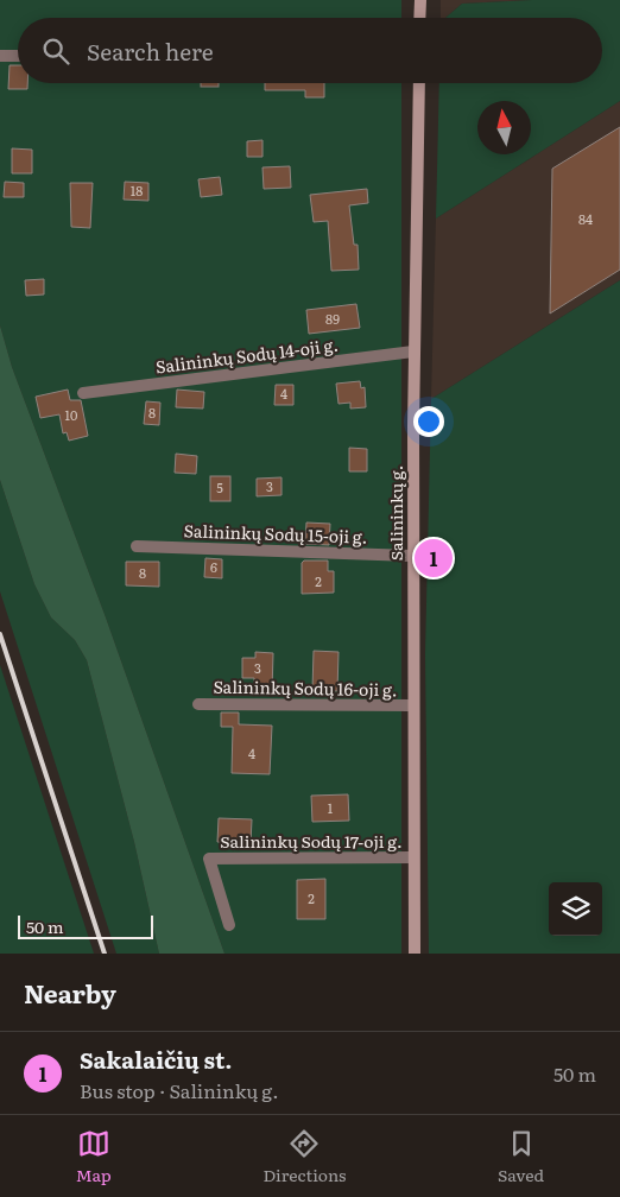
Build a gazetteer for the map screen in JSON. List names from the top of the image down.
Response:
{
  "streets": {
    "main road": ["Salininkų g."],
    "street": [
      "Salininkų Sodų 14-oji g.",
      "Salininkų Sodų 15-oji g.",
      "Salininkų Sodų 16-oji g.",
      "Salininkų Sodų 17-oji g."
    ]
  },
  "crossings": [
    ["Salininkų Sodų 14-oji g.", "Salininkų g."],
    ["Salininkų g.", "Salininkų Sodų 15-oji g."],
    ["Salininkų g.", "Salininkų Sodų 16-oji g."],
    ["Salininkų g.", "Salininkų Sodų 17-oji g."]
  ],
  "house_numbers": [
    "18",
    "84",
    "89",
    "4",
    "8",
    "10",
    "3",
    "5",
    "6",
    "8",
    "2",
    "3",
    "4",
    "1",
    "2"
  ],
  "scale_bar": "50 m",
  "north": "top",
  "page": {
    "search": "Search here",
    "pins": "1",
    "scale": "50 m",
    "heading": "Nearby",
    "list": [
      {
        "mark": "1",
        "name": "Sakalaičių st.",
        "note": "Bus stop · Salininkų g.",
        "value": "50 m"
      }
    ],
    "nav": ["Map", "Directions", "Saved"]
  }
}
